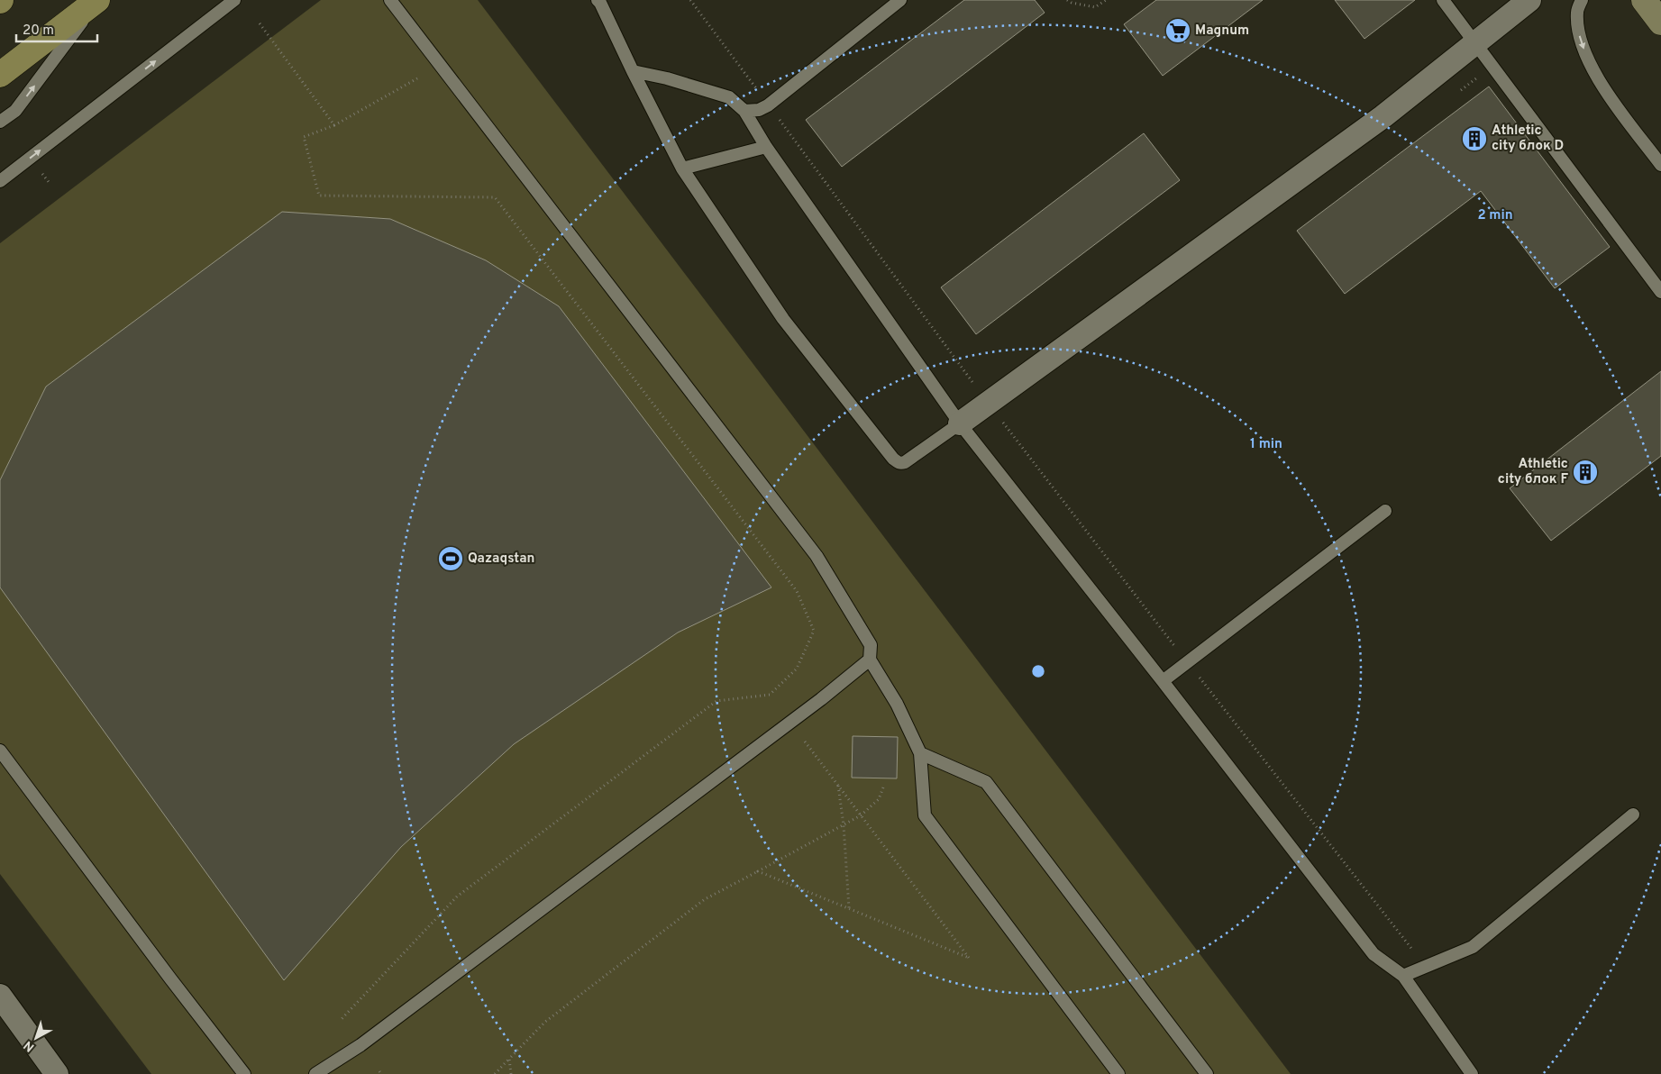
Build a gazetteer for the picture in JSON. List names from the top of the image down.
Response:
{
  "places": {
    "supermarket": ["Magnum"],
    "building": ["Athletic city блок D", "Athletic city блок F"],
    "sports": ["Qazaqstan"]
  },
  "scale_bar": "20 m",
  "north": "bottom left",
  "rings": ["2 min", "1 min"]
}
